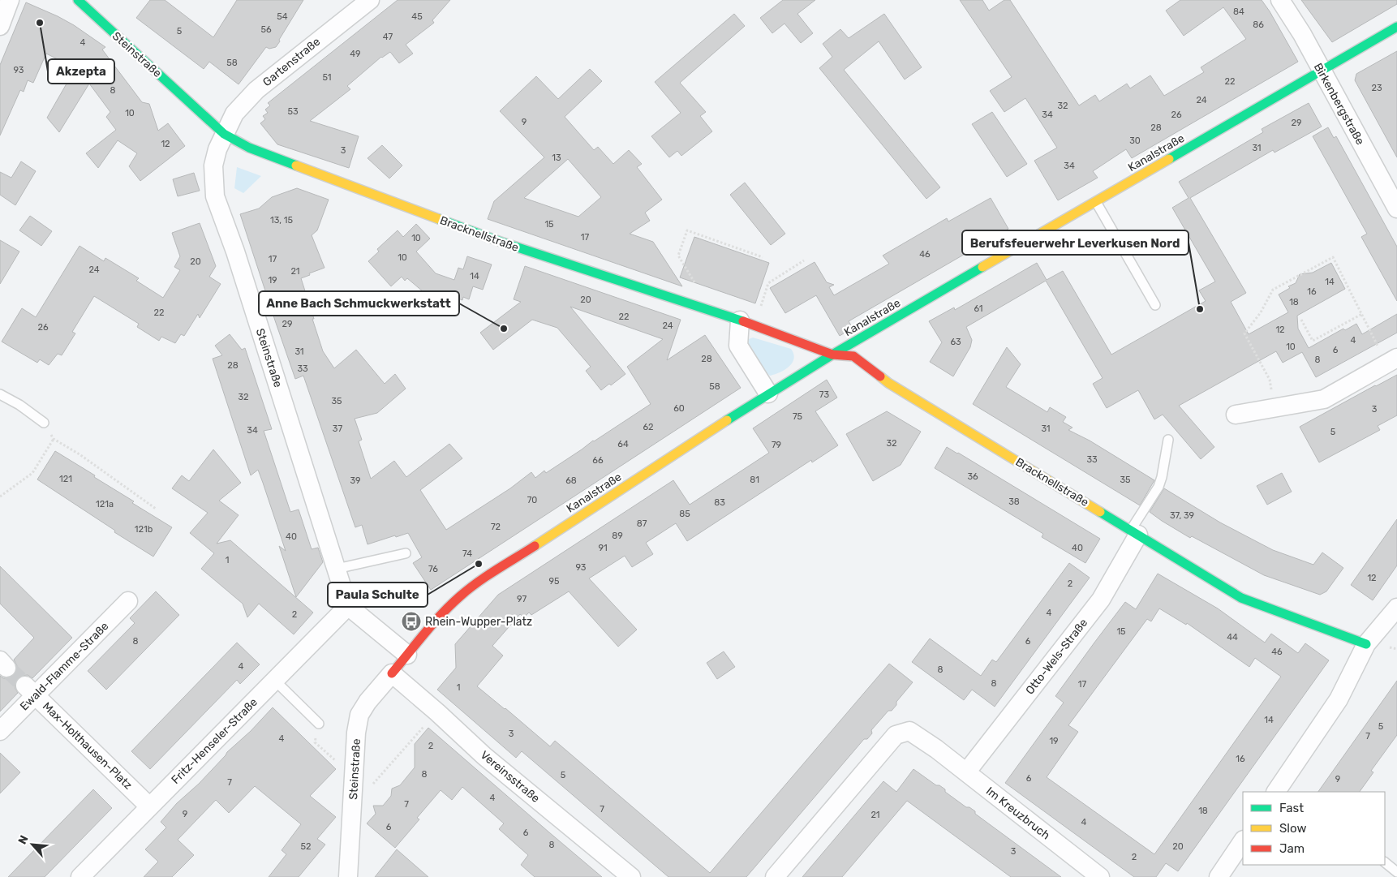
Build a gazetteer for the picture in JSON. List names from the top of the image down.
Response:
{
  "streets": {
    "street": [
      "Steinstraße",
      "Gartenstraße",
      "Birkenbergstraße",
      "Kanalstraße",
      "Bracknellstraße",
      "Otto-Wels-Straße",
      "Ewald-Flamme-Straße",
      "Fritz-Henseler-Straße",
      "Max-Holthausen-Platz",
      "Vereinsstraße",
      "Im Kreuzbruch"
    ]
  },
  "crossings": [
    ["Steinstraße", "Gartenstraße"],
    ["Steinstraße", "Kanalstraße"],
    ["Steinstraße", "Bracknellstraße"],
    ["Steinstraße", "Fritz-Henseler-Straße"],
    ["Steinstraße", "Vereinsstraße"],
    ["Gartenstraße", "Bracknellstraße"],
    ["Birkenbergstraße", "Kanalstraße"],
    ["Kanalstraße", "Bracknellstraße"],
    ["Kanalstraße", "Vereinsstraße"],
    ["Bracknellstraße", "Otto-Wels-Straße"],
    ["Otto-Wels-Straße", "Im Kreuzbruch"],
    ["Ewald-Flamme-Straße", "Max-Holthausen-Platz"],
    ["Fritz-Henseler-Straße", "Max-Holthausen-Platz"]
  ],
  "places": {
    "other": [
      "Akzepta",
      "Berufsfeuerwehr Leverkusen Nord",
      "Anne Bach Schmuckwerkstatt",
      "Paula Schulte"
    ],
    "bus stop": ["Rhein-Wupper-Platz"]
  },
  "house_numbers": [
    "84",
    "54",
    "45",
    "86",
    "56",
    "5",
    "47",
    "4",
    "49",
    "58",
    "93",
    "51",
    "22",
    "23",
    "8",
    "24",
    "32",
    "53",
    "10",
    "34",
    "26",
    "9",
    "29",
    "28",
    "30",
    "12",
    "31",
    "3",
    "13",
    "34",
    "13, 15",
    "15",
    "17",
    "10",
    "46",
    "10",
    "17",
    "20",
    "24",
    "21",
    "14",
    "19",
    "14",
    "16",
    "20",
    "18",
    "61",
    "22",
    "22",
    "29",
    "24",
    "26",
    "12",
    "4",
    "63",
    "10",
    "6",
    "31",
    "28",
    "8",
    "28",
    "33",
    "58",
    "73",
    "32",
    "35",
    "60",
    "3",
    "75",
    "62",
    "37",
    "31",
    "34",
    "5",
    "32",
    "64",
    "79",
    "33",
    "66",
    "36",
    "121",
    "81",
    "35",
    "39",
    "68",
    "70",
    "38",
    "83",
    "121a",
    "85",
    "37, 39",
    "87",
    "72",
    "121b",
    "89",
    "40",
    "91",
    "40",
    "74",
    "1",
    "93",
    "76",
    "12",
    "95",
    "2",
    "97",
    "4",
    "2",
    "15",
    "44",
    "8",
    "6",
    "46",
    "4",
    "8",
    "8",
    "17",
    "1",
    "14",
    "5",
    "3",
    "7",
    "4",
    "19",
    "2",
    "16",
    "8",
    "5",
    "6",
    "9",
    "7",
    "4",
    "7",
    "7",
    "18",
    "9",
    "21",
    "4",
    "6",
    "6",
    "8",
    "52",
    "20",
    "3",
    "2"
  ],
  "legend": ["Fast", "Slow", "Jam"],
  "north": "top left"
}
